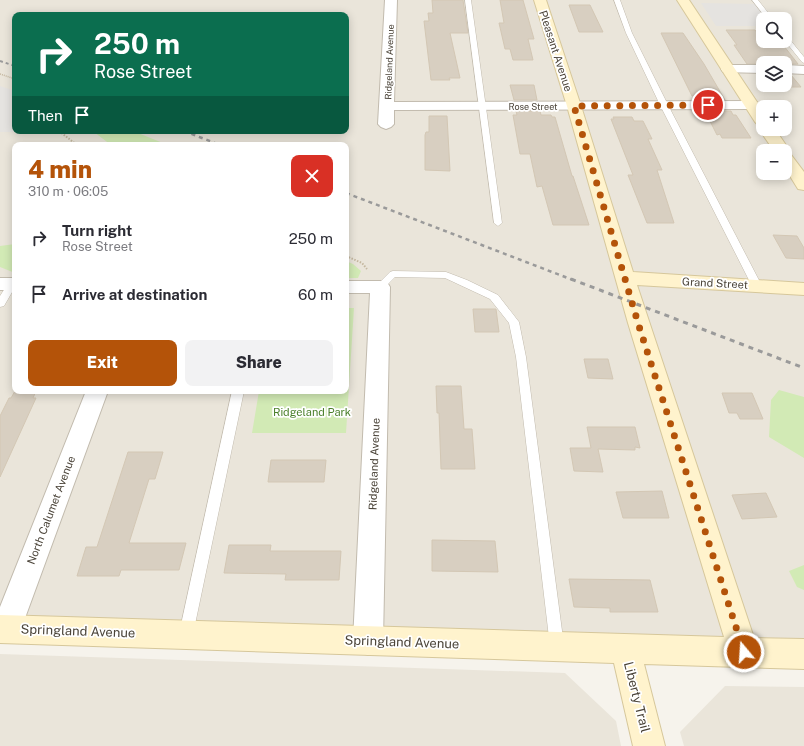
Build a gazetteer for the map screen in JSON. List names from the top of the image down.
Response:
{
  "streets": {
    "street": [
      "Pleasant Avenue",
      "Ridgeland Avenue",
      "Rose Street",
      "Grand Street",
      "North Calumet Avenue",
      "Springland Avenue",
      "Liberty Trail"
    ]
  },
  "crossings": [
    ["Pleasant Avenue", "Rose Street"],
    ["Pleasant Avenue", "Grand Street"],
    ["Pleasant Avenue", "Springland Avenue"],
    ["Ridgeland Avenue", "Rose Street"],
    ["Ridgeland Avenue", "Springland Avenue"],
    ["North Calumet Avenue", "Springland Avenue"],
    ["Springland Avenue", "Liberty Trail"]
  ],
  "parks": ["Ridgeland Park"],
  "page": {
    "map_buttons": ["+", "−"],
    "turn": ["250 m", "Rose Street"],
    "then": "Then",
    "heading": ["4 min", "310 m · 06:05"],
    "list": [
      {
        "name": "Turn right",
        "note": "Rose Street",
        "value": "250 m"
      },
      {
        "name": "Arrive at destination",
        "value": "60 m"
      }
    ],
    "buttons": ["Exit", "Share"]
  }
}
